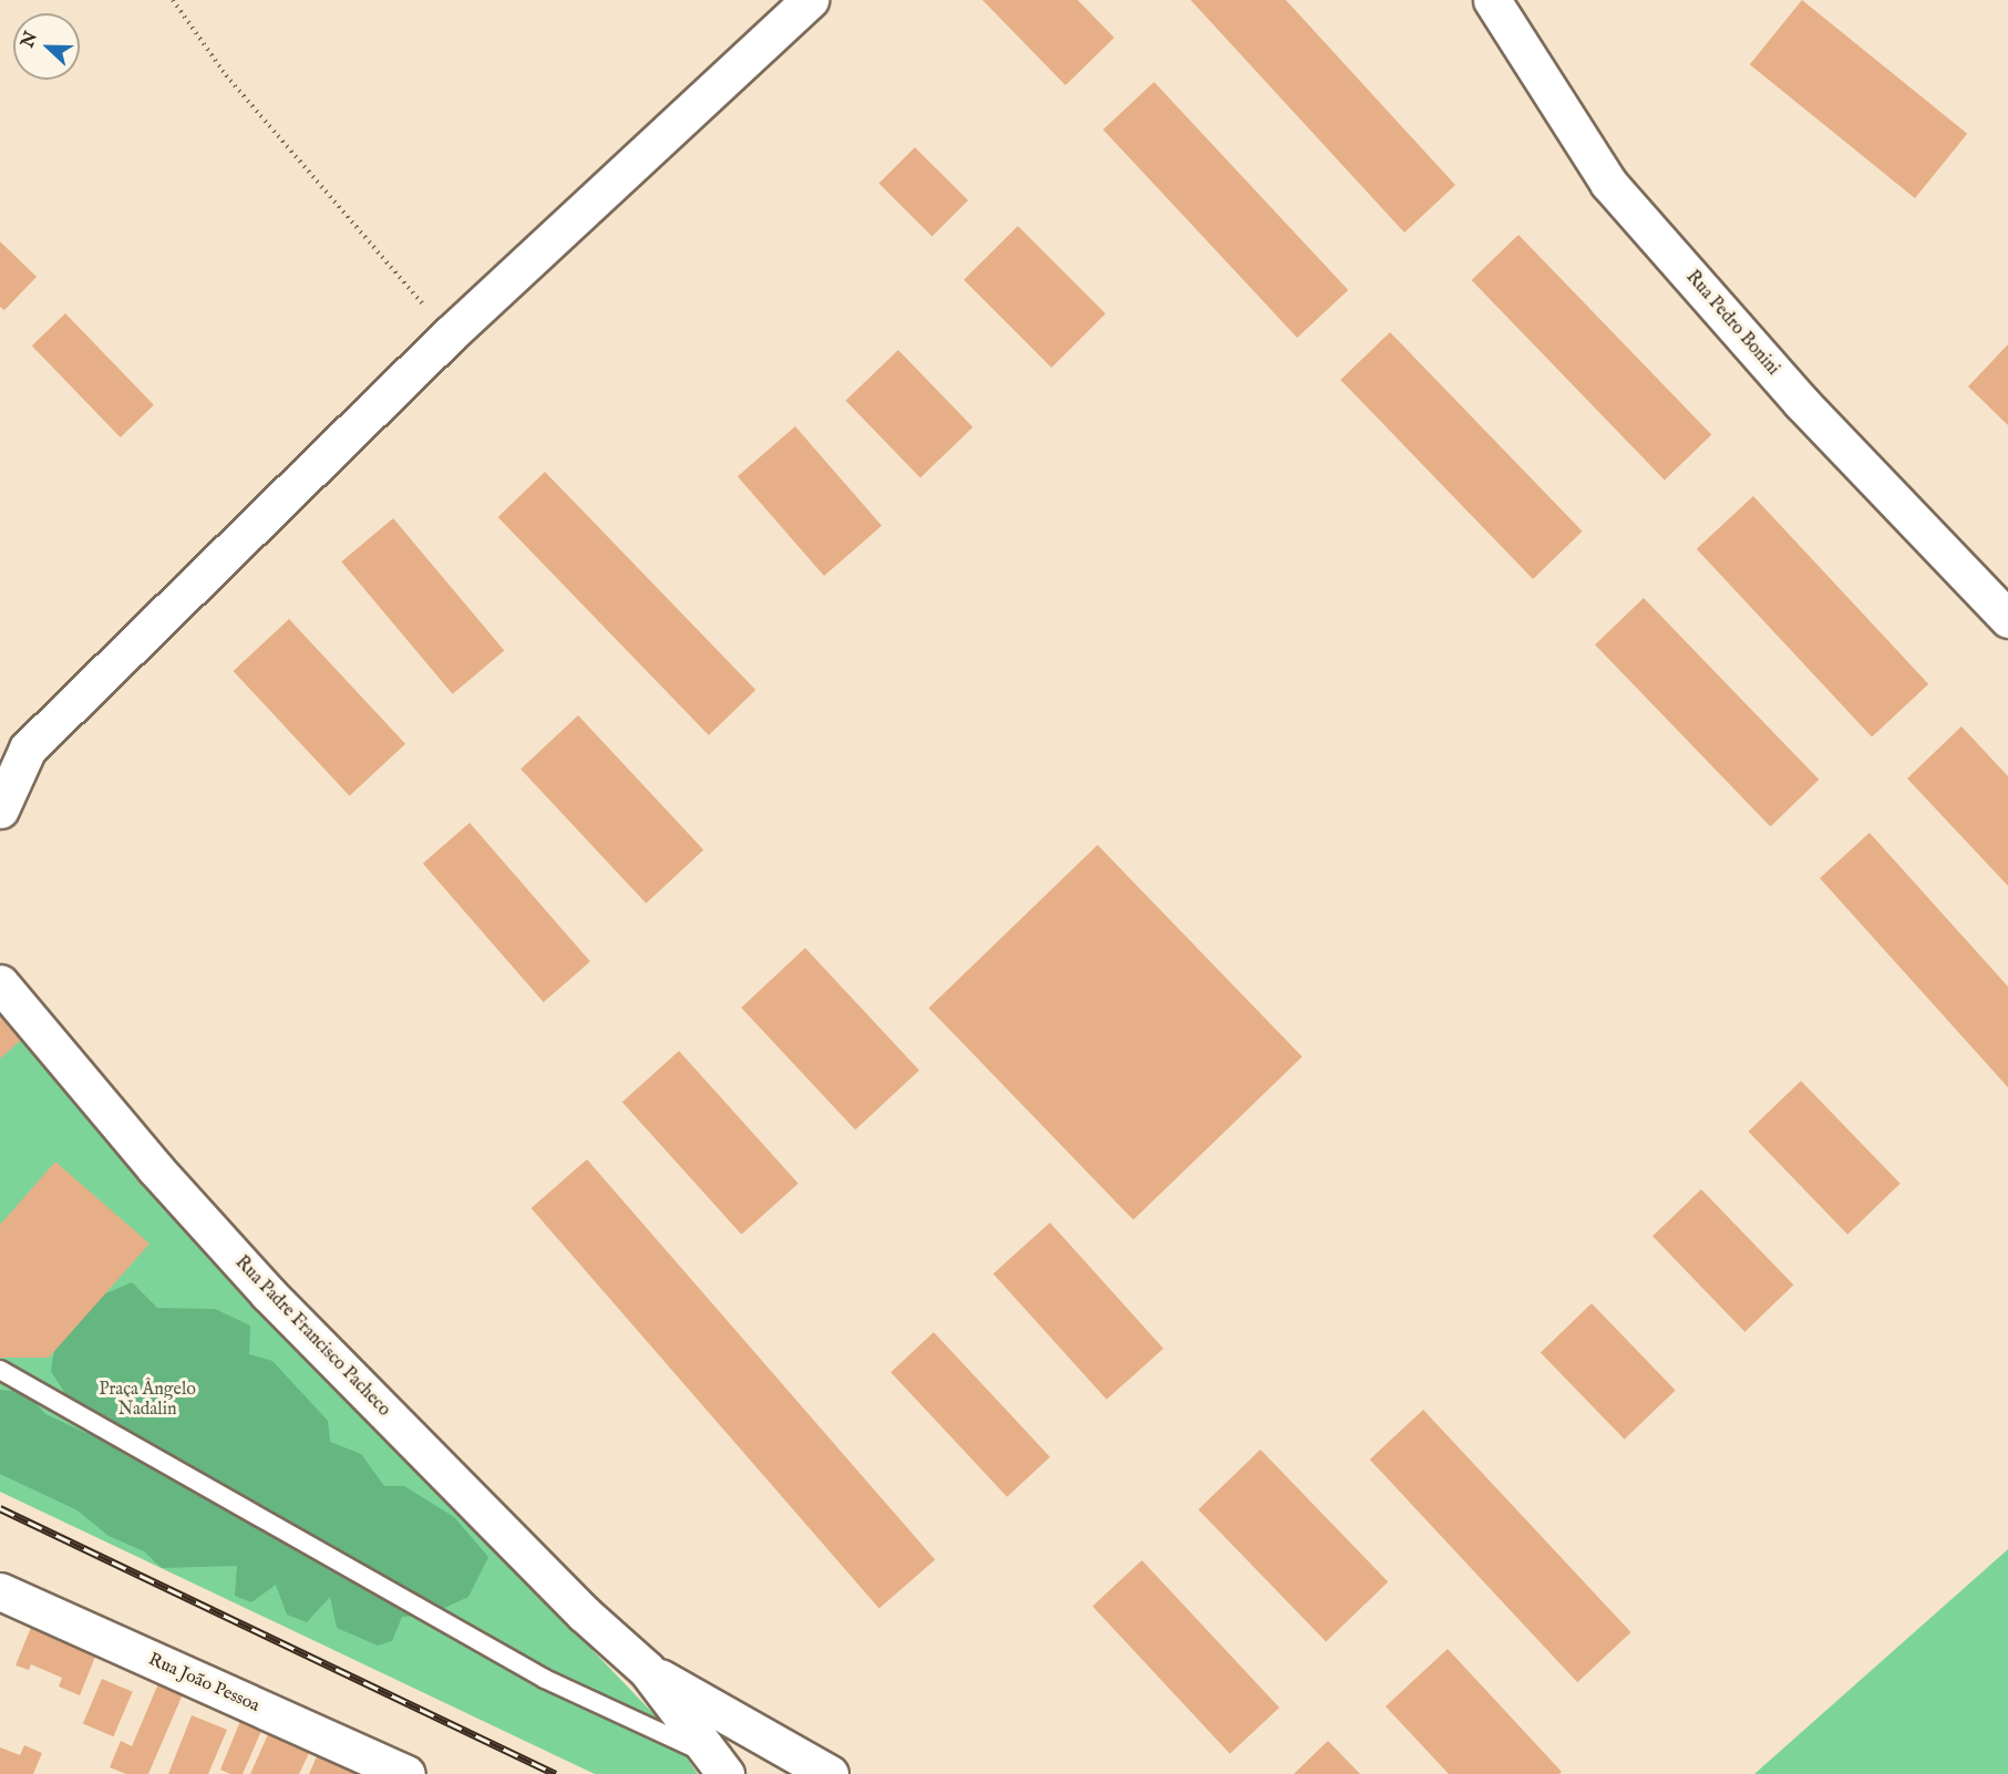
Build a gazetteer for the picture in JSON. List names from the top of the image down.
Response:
{
  "streets": {
    "street": ["Rua Pedro Bonini", "Rua Padre Francisco Pacheco", "Rua João Pessoa"]
  },
  "parks": ["Praça Ângelo Nadalin"],
  "north": "left"
}
